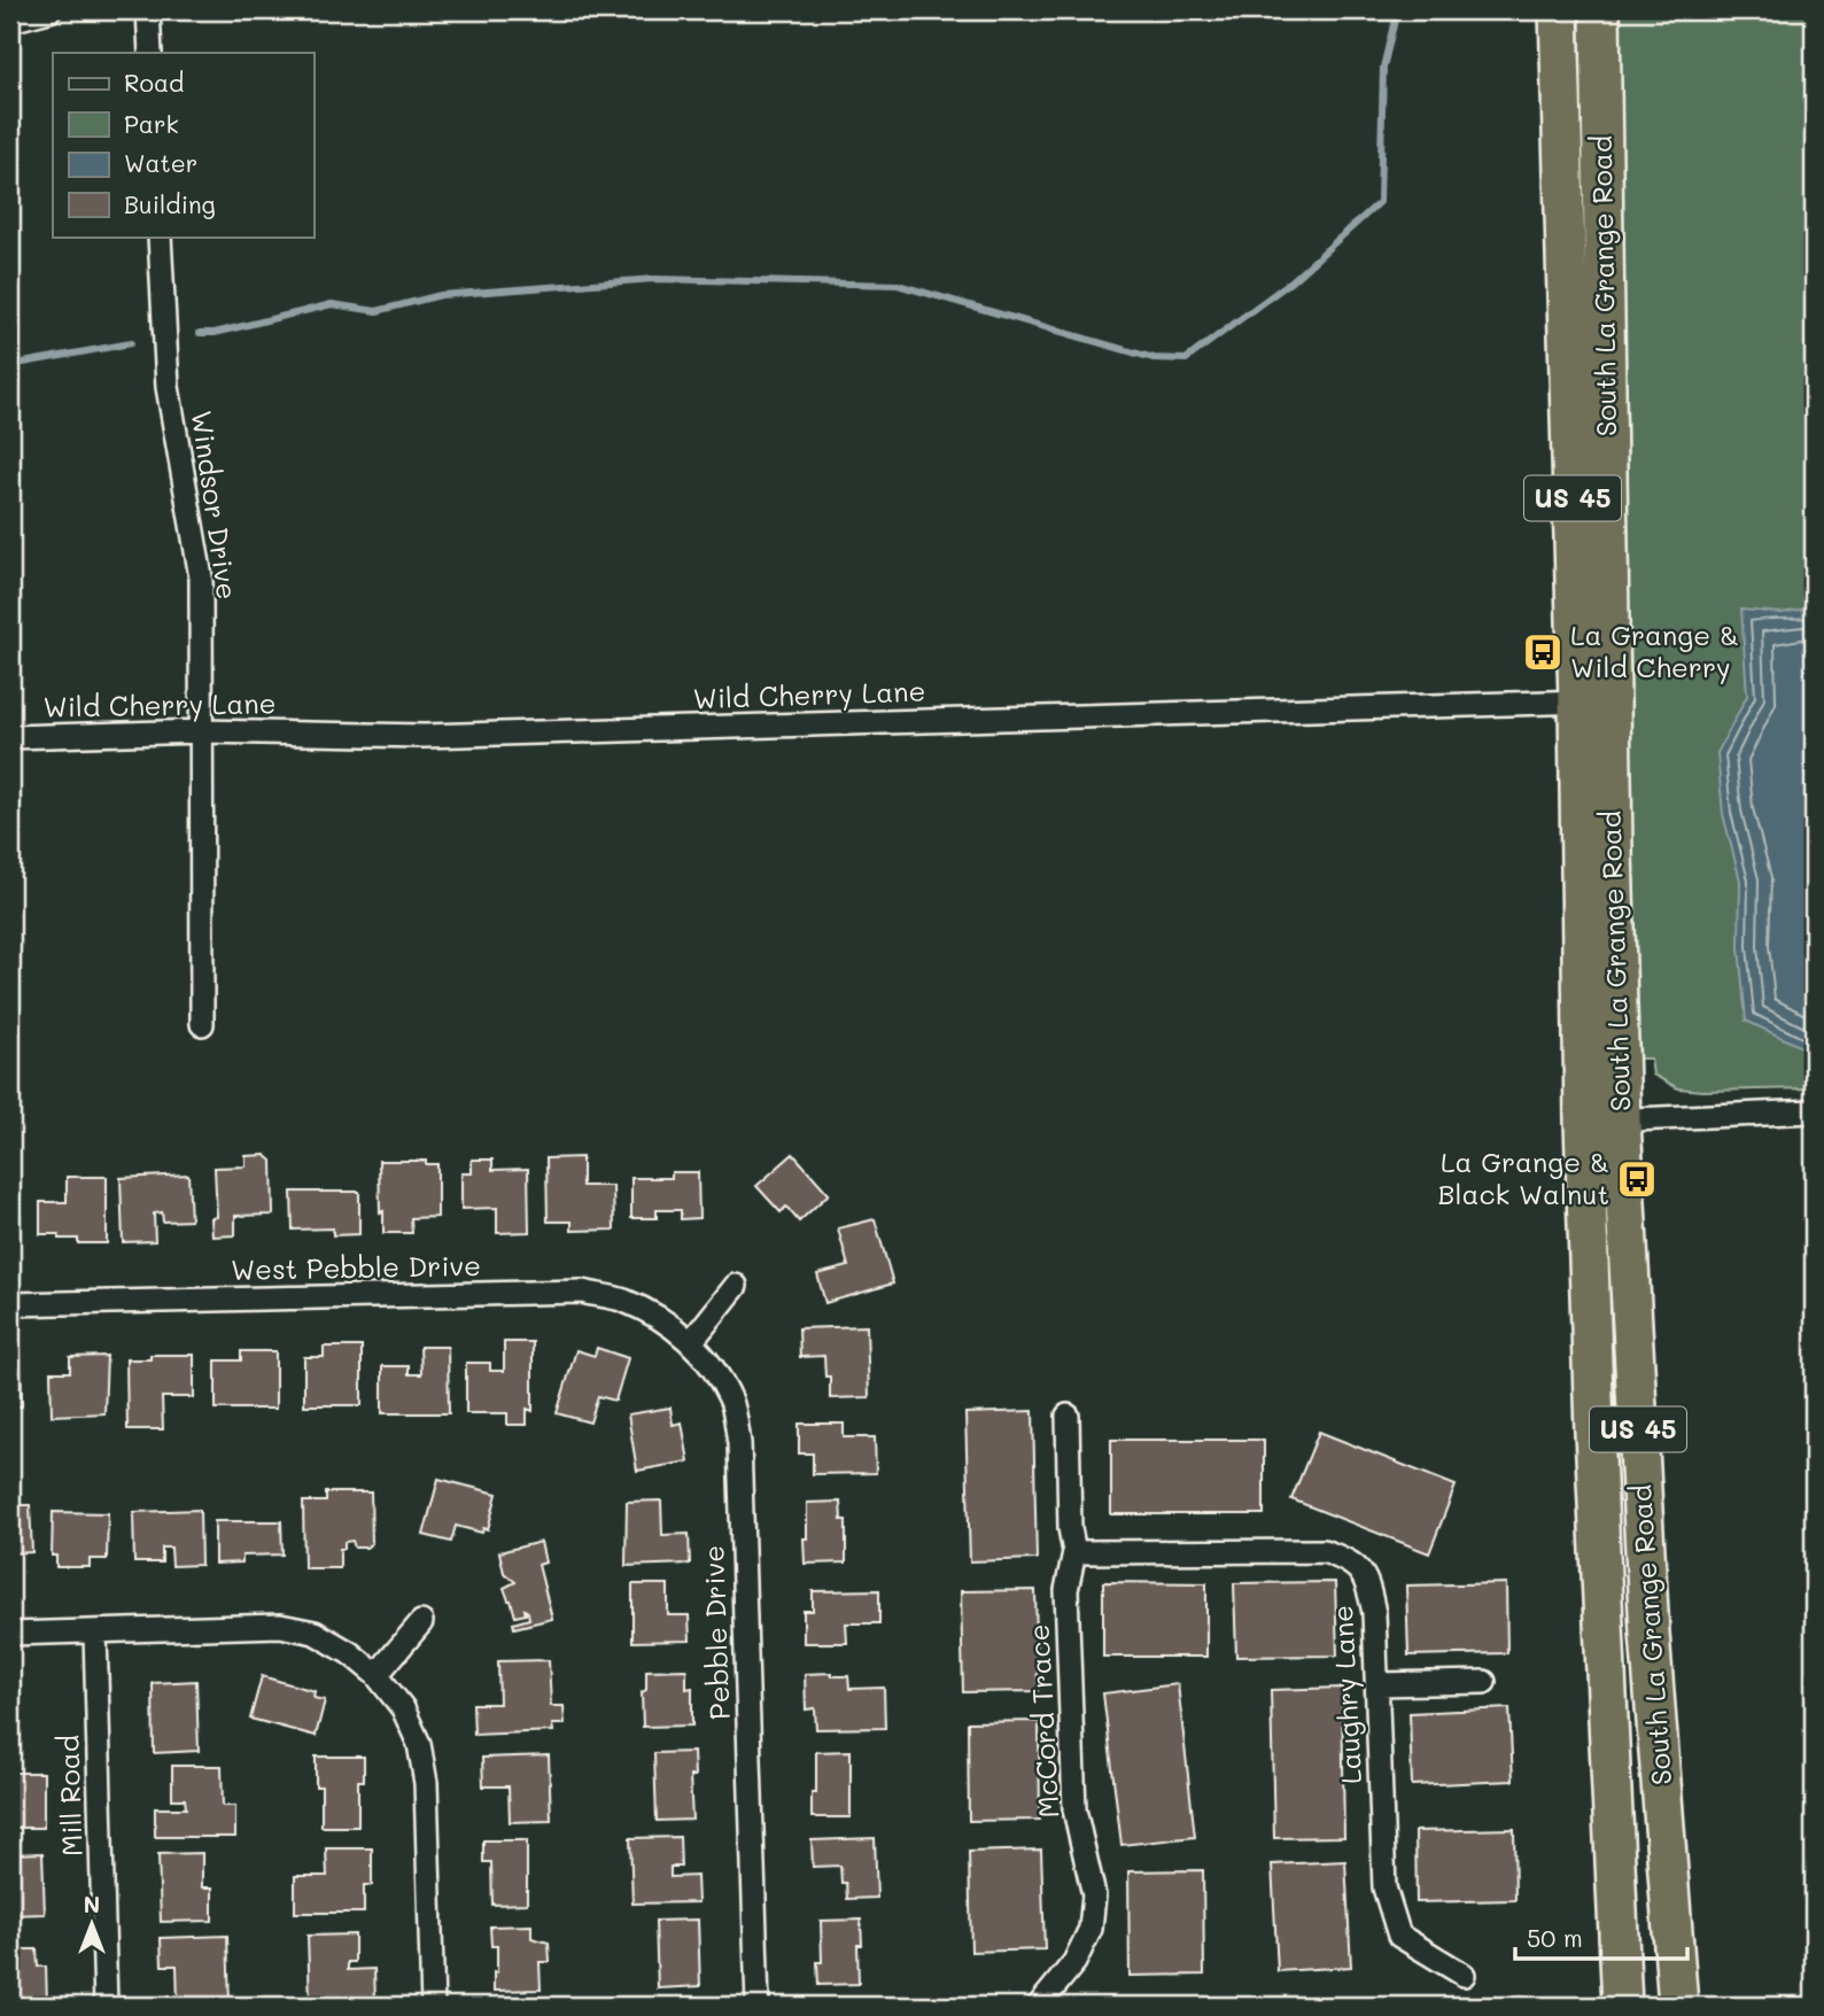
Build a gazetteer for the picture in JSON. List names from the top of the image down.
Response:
{
  "streets": {
    "highway": ["South La Grange Road", "US 45"],
    "street": [
      "Windsor Drive",
      "Wild Cherry Lane",
      "West Pebble Drive",
      "Pebble Drive",
      "Laughry Lane",
      "McCord Trace",
      "Mill Road"
    ]
  },
  "crossings": [
    ["South La Grange Road", "Wild Cherry Lane"],
    ["Windsor Drive", "Wild Cherry Lane"],
    ["West Pebble Drive", "Pebble Drive"],
    ["Laughry Lane", "McCord Trace"]
  ],
  "places": {
    "bus stop": ["La Grange & Wild Cherry", "La Grange & Black Walnut"]
  },
  "legend": [
    "Road",
    "Park",
    "Water",
    "Building"
  ],
  "scale_bar": "50 m",
  "north": "top"
}
